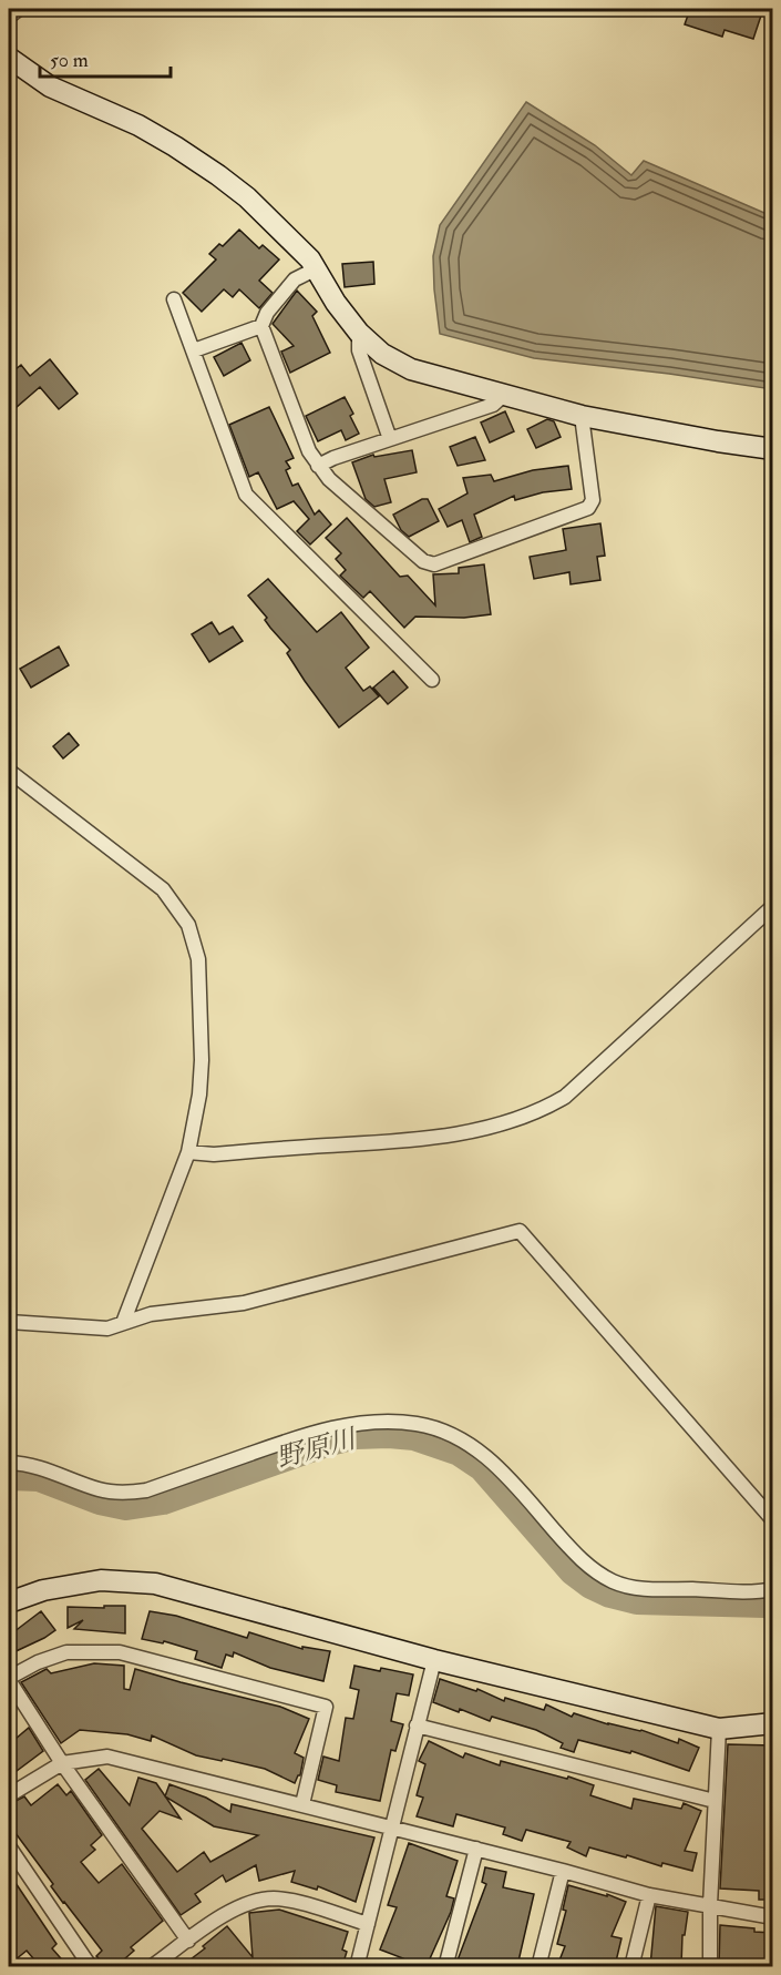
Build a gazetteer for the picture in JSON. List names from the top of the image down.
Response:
{
  "water": ["野原川"],
  "scale_bar": "50 m"
}
